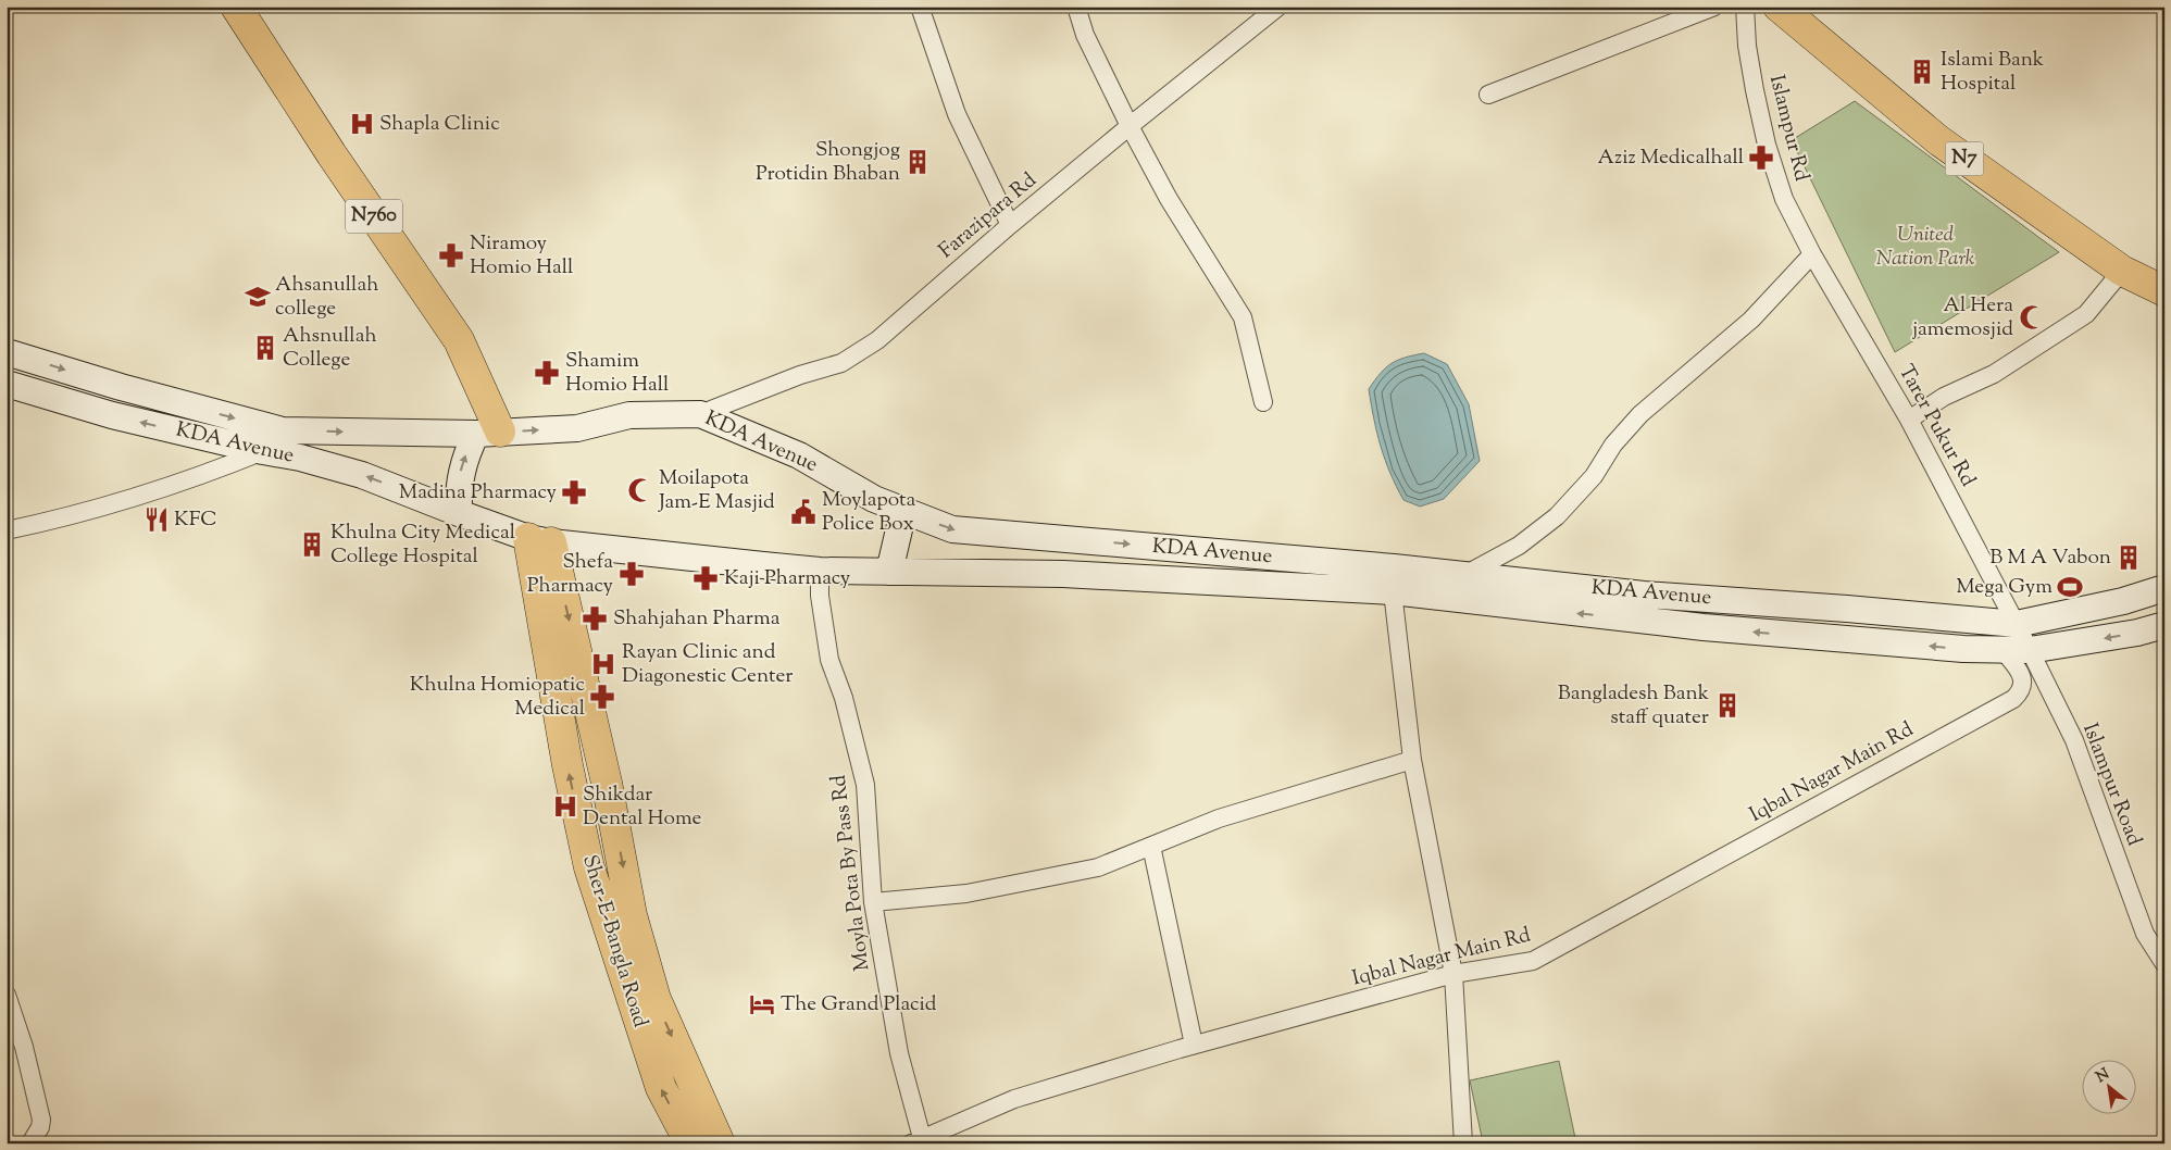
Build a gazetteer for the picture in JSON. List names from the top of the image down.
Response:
{
  "streets": {
    "highway": ["N7", "N760", "Sher-E-Bangla Road"],
    "main road": ["KDA Avenue"],
    "street": [
      "Islampur Rd",
      "Farazipara Rd",
      "Tarer Pukur Rd",
      "Iqbal Nagar Main Rd",
      "Islampur Road",
      "Moyla Pota By Pass Rd"
    ]
  },
  "crossings": [
    ["Islampur Rd", "Tarer Pukur Rd"],
    ["N760", "KDA Avenue"],
    ["Farazipara Rd", "KDA Avenue"],
    ["Tarer Pukur Rd", "KDA Avenue"],
    ["Tarer Pukur Rd", "Islampur Road"],
    ["KDA Avenue", "Iqbal Nagar Main Rd"],
    ["KDA Avenue", "Islampur Road"],
    ["KDA Avenue", "Moyla Pota By Pass Rd"],
    ["KDA Avenue", "Sher-E-Bangla Road"],
    ["Iqbal Nagar Main Rd", "Moyla Pota By Pass Rd"]
  ],
  "parks": ["United Nation Park"],
  "places": {
    "building": [
      "Islami Bank Hospital",
      "Shongjog Protidin Bhaban",
      "Ahsnullah College",
      "Khulna City Medical College Hospital",
      "B M A Vabon",
      "Bangladesh Bank staff quater"
    ],
    "hospital": ["Shapla Clinic", "Rayan Clinic and Diagonestic Center", "Shikdar Dental Home"],
    "pharmacy": [
      "Aziz Medicalhall",
      "Niramoy Homio Hall",
      "Shamim Homio Hall",
      "Madina Pharmacy",
      "Shefa Pharmacy",
      "Kaji Pharmacy",
      "Shahjahan Pharma",
      "Khulna Homiopatic Medical"
    ],
    "school or university": ["Ahsanullah college"],
    "mosque": ["Al Hera jamemosjid", "Moilapota Jam-E Masjid"],
    "public building": ["Moylapota Police Box"],
    "restaurant": ["KFC"],
    "sports": ["Mega Gym"],
    "hotel": ["The Grand Placid"]
  },
  "north": "top left"
}
